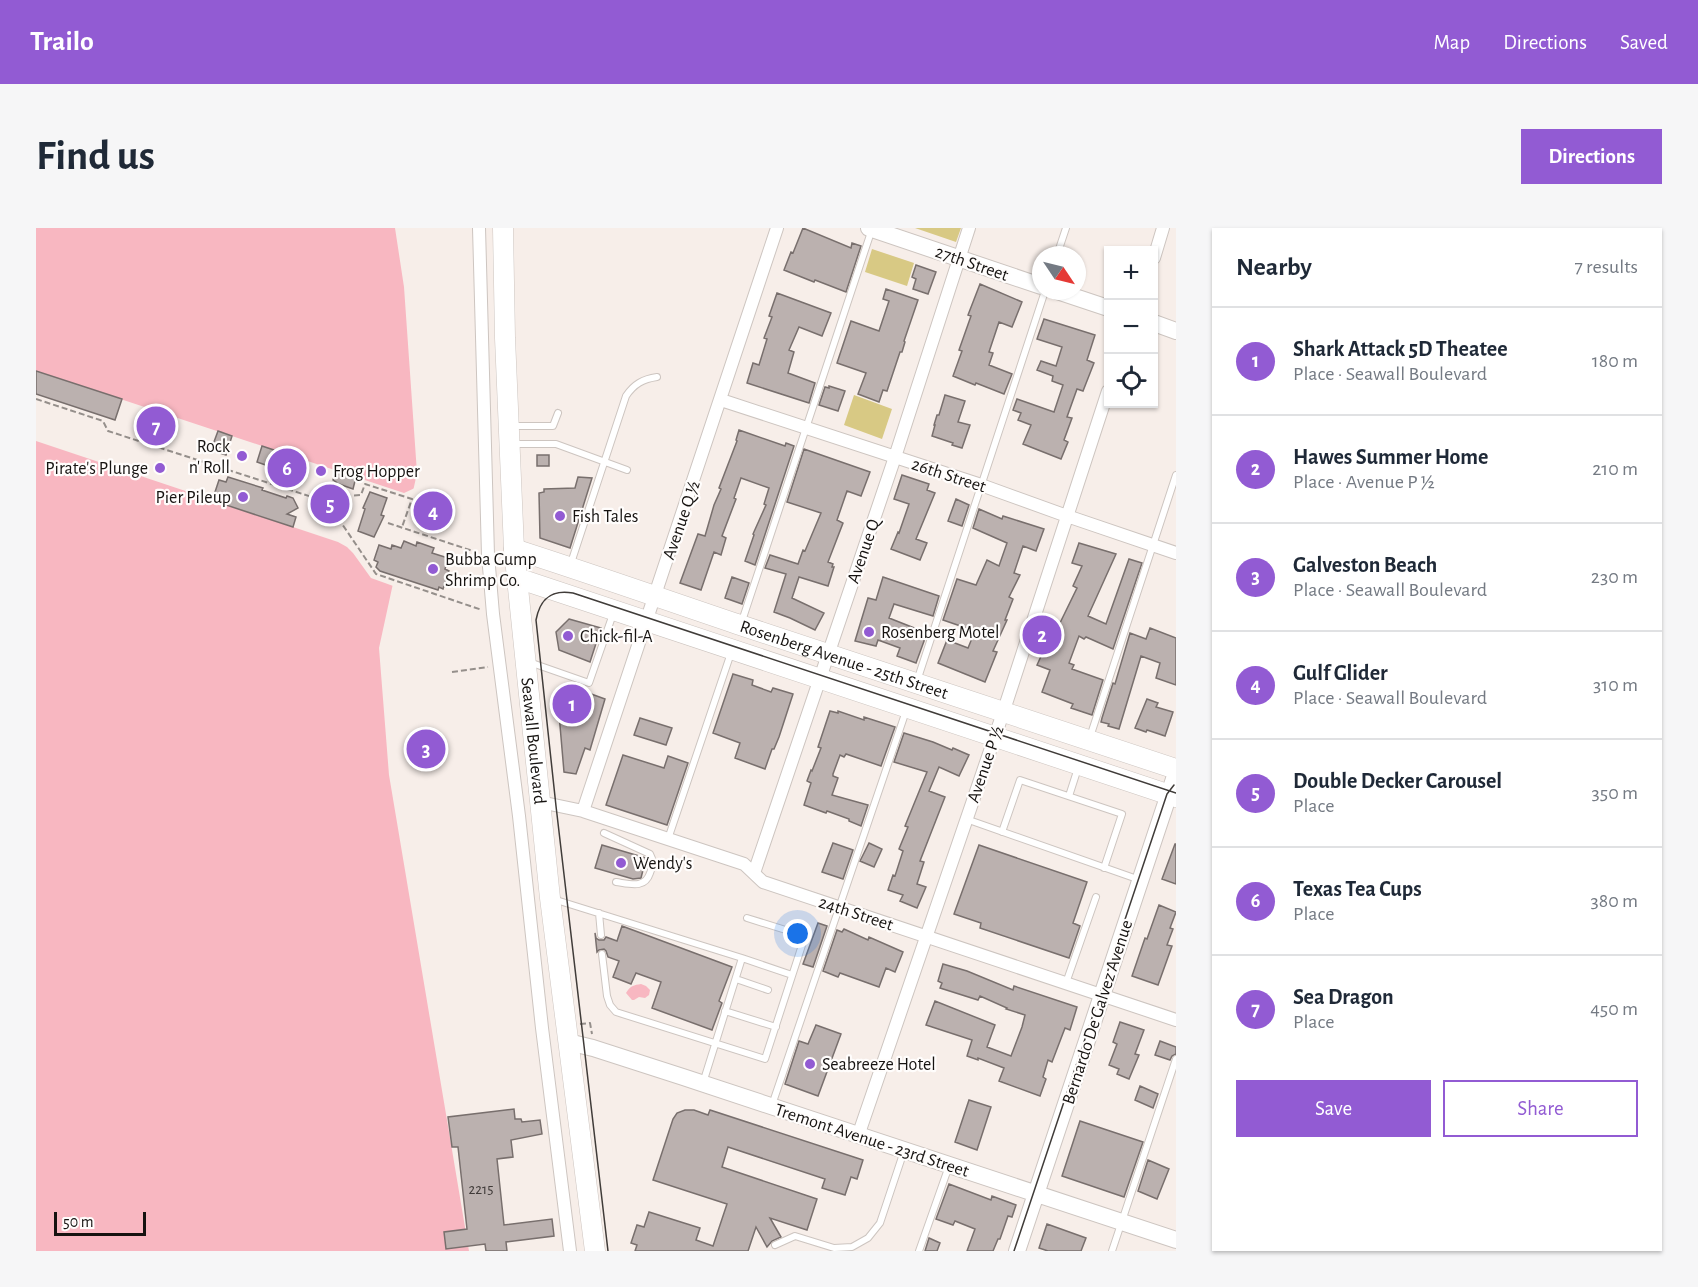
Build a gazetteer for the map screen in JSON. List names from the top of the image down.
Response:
{
  "streets": {
    "main road": ["Rosenberg Avenue - 25th Street", "Seawall Boulevard"],
    "street": [
      "27th Street",
      "26th Street",
      "Avenue Q ½",
      "Avenue Q",
      "Avenue P ½",
      "24th Street",
      "Bernardo De Galvez Avenue",
      "Tremont Avenue - 23rd Street"
    ]
  },
  "crossings": [
    ["27th Street", "Avenue Q"],
    ["26th Street", "Avenue Q ½"],
    ["26th Street", "Avenue Q"],
    ["26th Street", "Avenue P ½"],
    ["Avenue Q ½", "Rosenberg Avenue - 25th Street"],
    ["Avenue Q ½", "24th Street"],
    ["Avenue Q", "Rosenberg Avenue - 25th Street"],
    ["Avenue Q", "24th Street"],
    ["Rosenberg Avenue - 25th Street", "Seawall Boulevard"],
    ["Rosenberg Avenue - 25th Street", "Avenue P ½"],
    ["Rosenberg Avenue - 25th Street", "Bernardo De Galvez Avenue"],
    ["Seawall Boulevard", "24th Street"],
    ["Seawall Boulevard", "Tremont Avenue - 23rd Street"],
    ["Avenue P ½", "24th Street"],
    ["Avenue P ½", "Tremont Avenue - 23rd Street"],
    ["24th Street", "Bernardo De Galvez Avenue"],
    ["Bernardo De Galvez Avenue", "Tremont Avenue - 23rd Street"]
  ],
  "places": [
    "Rock n' Roll",
    "Pirate's Plunge",
    "Frog Hopper",
    "Pier Pileup",
    "Fish Tales",
    "Bubba Gump Shrimp Co.",
    "Rosenberg Motel",
    "Chick-fil-A",
    "Wendy's",
    "Seabreeze Hotel"
  ],
  "house_numbers": ["2215"],
  "scale_bar": "50 m",
  "north": "bottom right",
  "page": {
    "header": "Trailo",
    "nav": ["Map", "Directions", "Saved"],
    "buttons": [
      "Directions",
      ["Save", "Share"]
    ],
    "title": "Find us",
    "heading": ["Nearby", "7 results"],
    "map_buttons": ["+", "−"],
    "list": [
      {
        "mark": "1",
        "name": "Shark Attack 5D Theatee",
        "note": "Place · Seawall Boulevard",
        "value": "180 m"
      },
      {
        "mark": "2",
        "name": "Hawes Summer Home",
        "note": "Place · Avenue P ½",
        "value": "210 m"
      },
      {
        "mark": "3",
        "name": "Galveston Beach",
        "note": "Place · Seawall Boulevard",
        "value": "230 m"
      },
      {
        "mark": "4",
        "name": "Gulf Glider",
        "note": "Place · Seawall Boulevard",
        "value": "310 m"
      },
      {
        "mark": "5",
        "name": "Double Decker Carousel",
        "note": "Place",
        "value": "350 m"
      },
      {
        "mark": "6",
        "name": "Texas Tea Cups",
        "note": "Place",
        "value": "380 m"
      },
      {
        "mark": "7",
        "name": "Sea Dragon",
        "note": "Place",
        "value": "450 m"
      }
    ],
    "pins": [
      "7",
      "6",
      "5",
      "4",
      "2",
      "1",
      "3"
    ],
    "scale": "50 m"
  }
}
